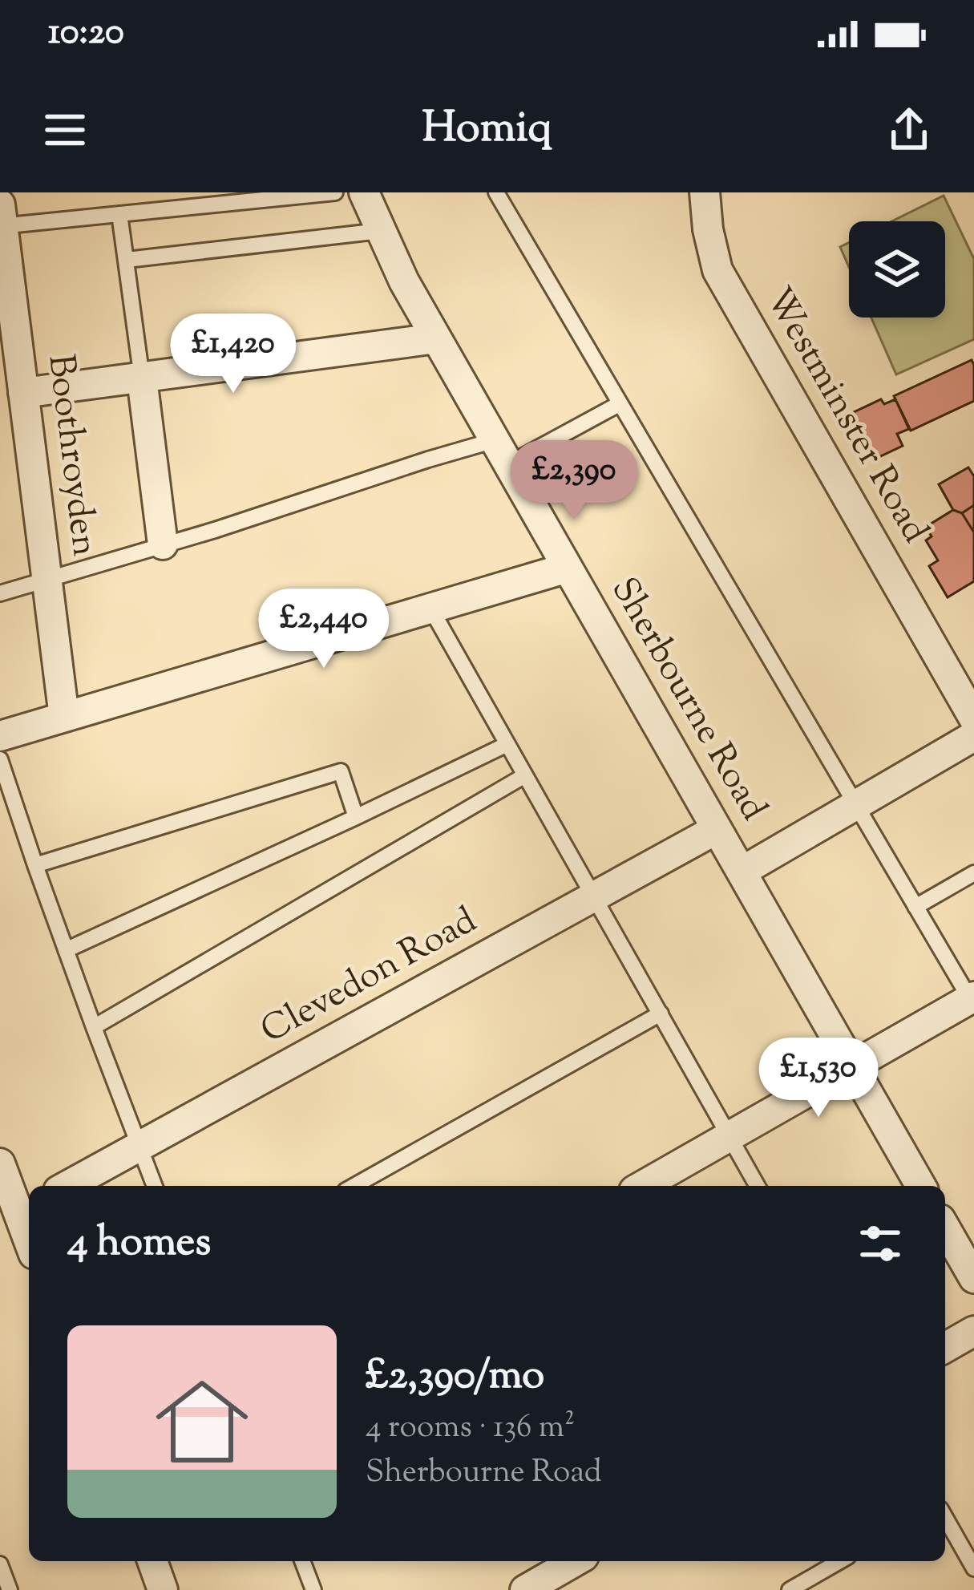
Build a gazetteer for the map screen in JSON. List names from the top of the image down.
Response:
{
  "streets": {
    "street": [
      "Westminster Road",
      "Boothroyden",
      "Sherbourne Road",
      "Clevedon Road"
    ]
  },
  "crossings": [
    ["Sherbourne Road", "Clevedon Road"]
  ],
  "page": {
    "status": "10:20",
    "header": "Homiq",
    "price": [
      "£1,420",
      "£2,390",
      "£2,440",
      "£1,530"
    ],
    "heading": "4 homes",
    "list": [
      {
        "name": "£2,390/mo",
        "note": "4 rooms · 136 m² · Sherbourne Road"
      }
    ]
  }
}
